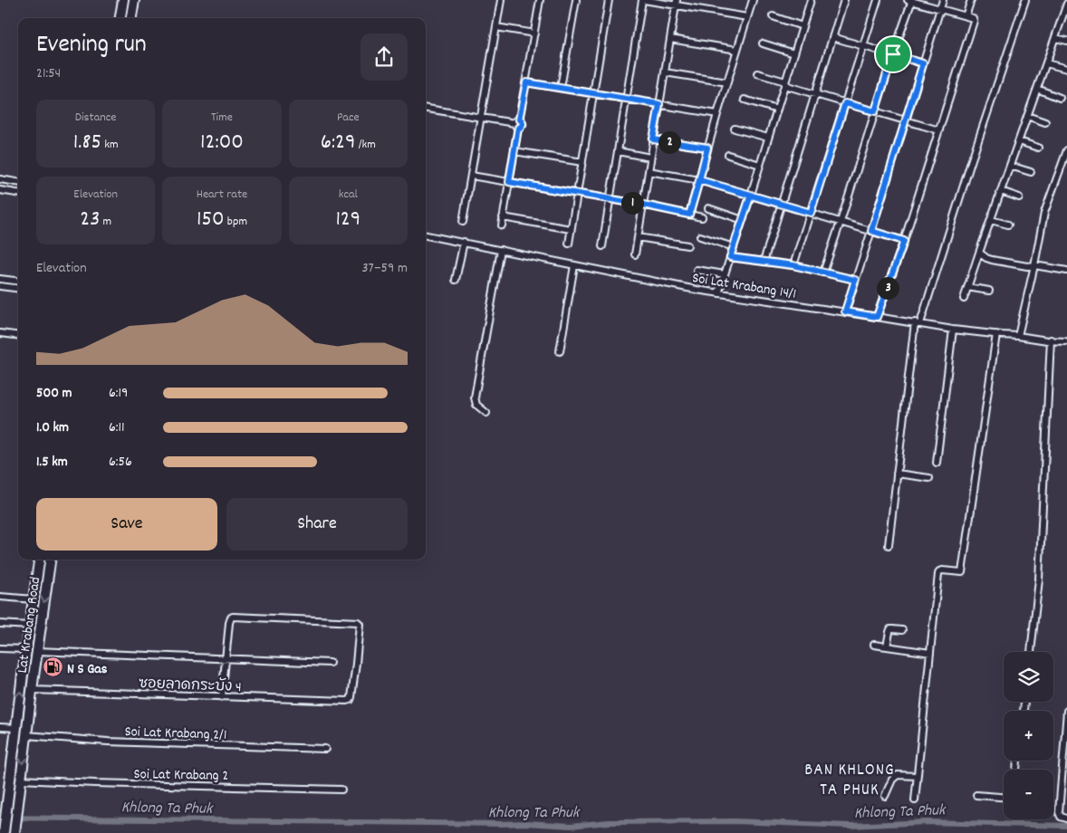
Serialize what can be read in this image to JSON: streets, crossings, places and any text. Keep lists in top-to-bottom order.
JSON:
{
  "streets": {
    "main road": ["Lat Krabang Road"],
    "street": [
      "Soi Lat Krabang 14/1",
      "ซอยลาดกระบัง 4",
      "Soi Lat Krabang 2/1",
      "Soi Lat Krabang 2"
    ]
  },
  "crossings": [
    ["Lat Krabang Road", "ซอยลาดกระบัง 4"],
    ["Lat Krabang Road", "Soi Lat Krabang 2/1"],
    ["Lat Krabang Road", "Soi Lat Krabang 2"]
  ],
  "districts": ["BAN KHLONG TA PHUK"],
  "water": ["Khlong Ta Phuk"],
  "places": {
    "fuel station": ["N S Gas"]
  },
  "page": {
    "heading": ["Evening run", "21:54"],
    "stats": [
      ["Distance", "1.85 km"],
      ["Time", "12:00"],
      ["Pace", "6:29 /km"],
      ["Elevation", "23 m"],
      ["Heart rate", "150 bpm"],
      ["kcal", "129"]
    ],
    "pins": ["2", "1", "3"],
    "chart": ["Elevation", "37–59 m"],
    "list": [
      {
        "name": "500 m",
        "note": "6:19"
      },
      {
        "name": "1.0 km",
        "note": "6:11"
      },
      {
        "name": "1.5 km",
        "note": "6:56"
      }
    ],
    "buttons": ["Save", "Share"],
    "map_buttons": ["+", "−"]
  }
}
